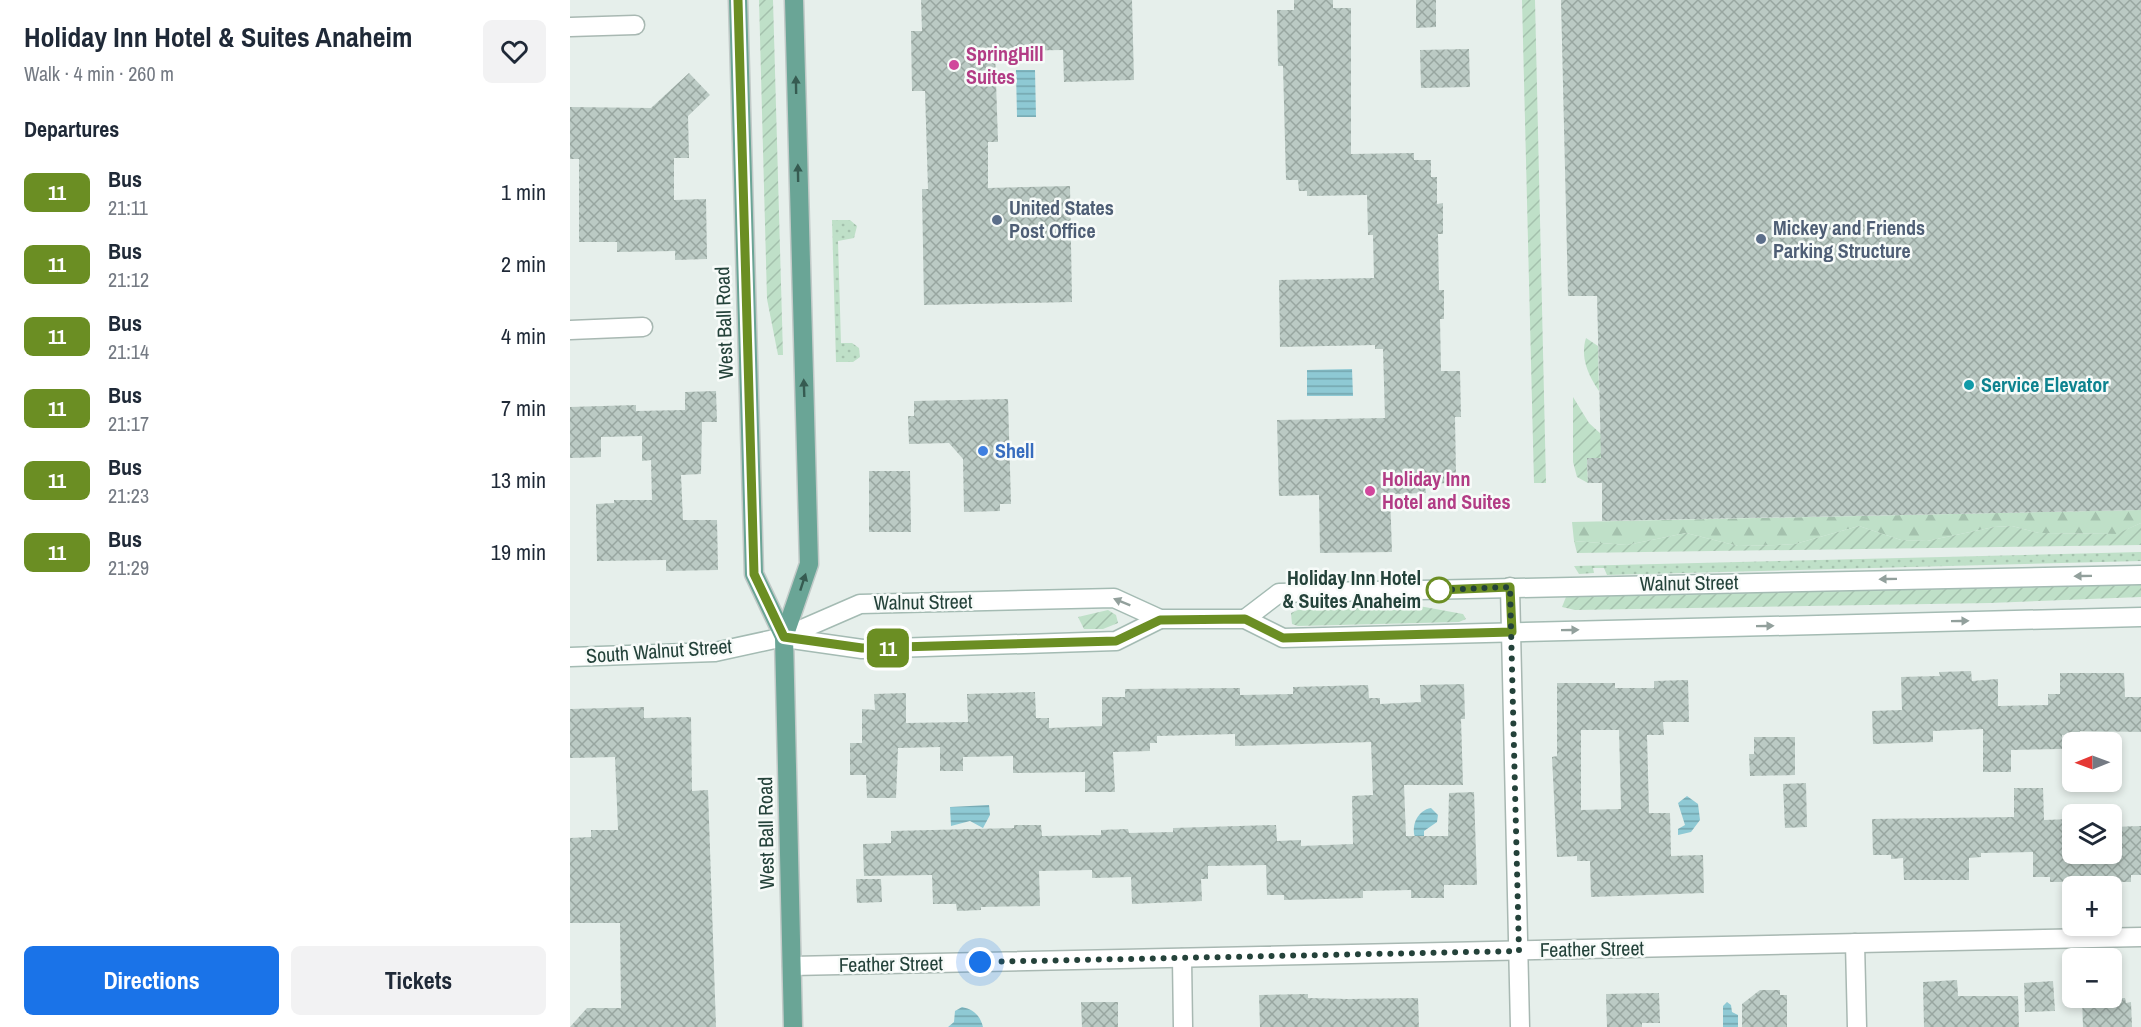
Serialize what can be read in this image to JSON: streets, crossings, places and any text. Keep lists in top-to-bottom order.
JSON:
{
  "streets": {
    "main road": ["West Ball Road"],
    "street": ["Walnut Street", "South Walnut Street", "Feather Street"]
  },
  "crossings": [
    ["West Ball Road", "Walnut Street"],
    ["West Ball Road", "South Walnut Street"],
    ["West Ball Road", "Feather Street"],
    ["Walnut Street", "South Walnut Street"]
  ],
  "places": [
    "SpringHill Suites",
    "United States Post Office",
    "Mickey and Friends Parking Structure",
    "Service Elevator",
    "Shell",
    "Holiday Inn Hotel and Suites",
    "Holiday Inn Hotel & Suites Anaheim"
  ],
  "lines": ["bus line 11"],
  "north": "left",
  "page": {
    "heading": [
      ["Holiday Inn Hotel & Suites Anaheim", "Walk · 4 min · 260 m"],
      "Departures"
    ],
    "on_map": "11",
    "list": [
      {
        "mark": "11",
        "name": "Bus",
        "note": "21:11",
        "value": "1 min"
      },
      {
        "mark": "11",
        "name": "Bus",
        "note": "21:12",
        "value": "2 min"
      },
      {
        "mark": "11",
        "name": "Bus",
        "note": "21:14",
        "value": "4 min"
      },
      {
        "mark": "11",
        "name": "Bus",
        "note": "21:17",
        "value": "7 min"
      },
      {
        "mark": "11",
        "name": "Bus",
        "note": "21:23",
        "value": "13 min"
      },
      {
        "mark": "11",
        "name": "Bus",
        "note": "21:29",
        "value": "19 min"
      }
    ],
    "map_buttons": ["+", "−"],
    "buttons": ["Directions", "Tickets"]
  }
}
